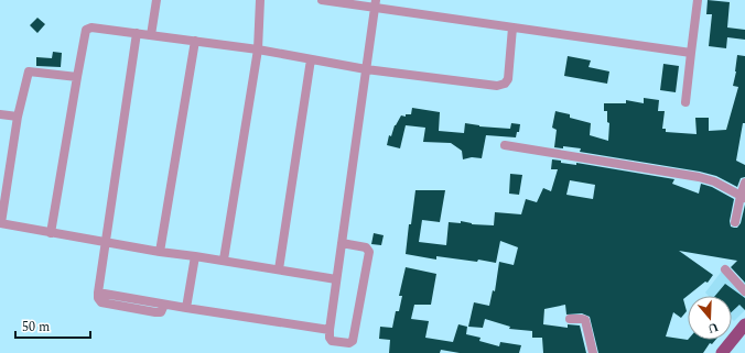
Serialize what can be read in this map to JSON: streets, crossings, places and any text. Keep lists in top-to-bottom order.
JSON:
{
  "scale_bar": "50 m",
  "north": "bottom"
}
